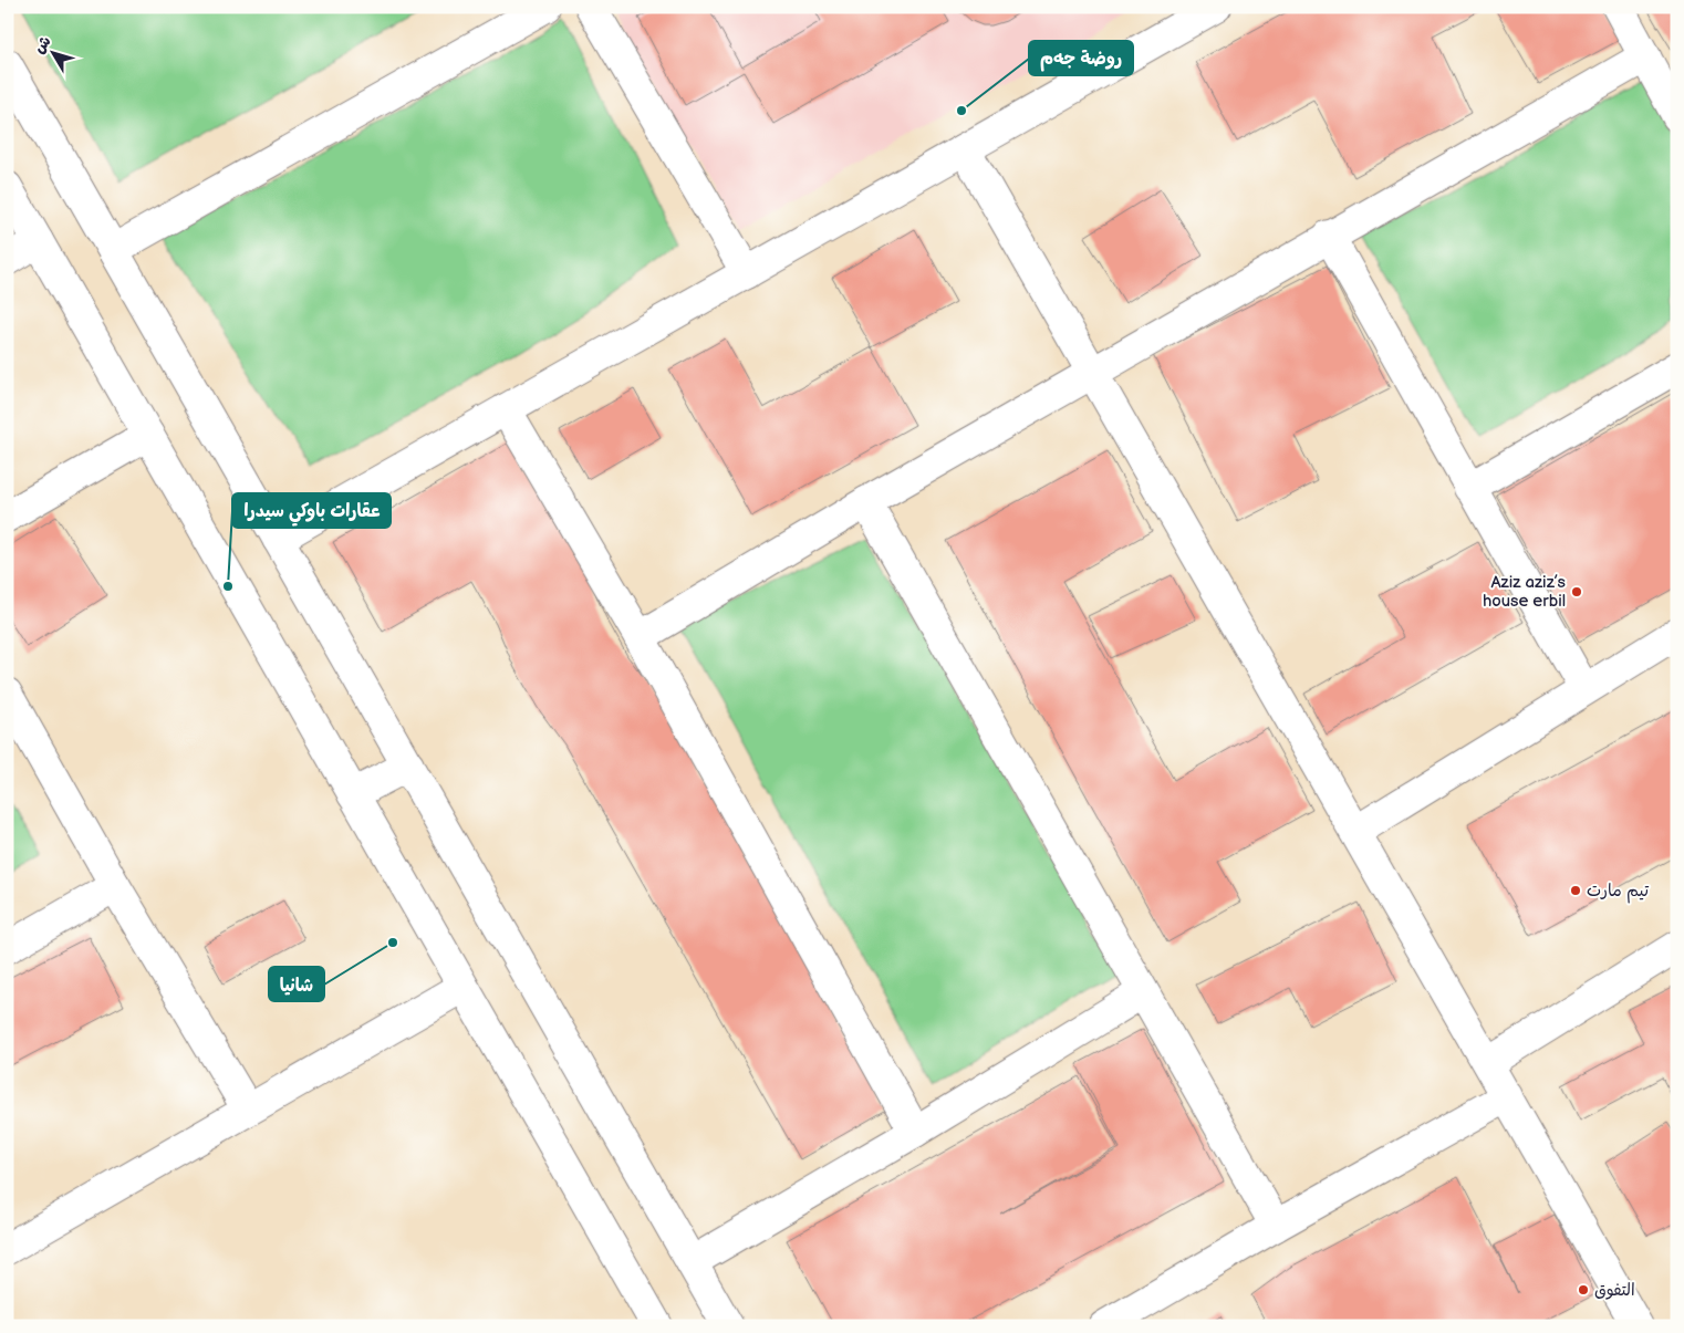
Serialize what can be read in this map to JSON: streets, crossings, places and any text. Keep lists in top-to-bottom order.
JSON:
{
  "places": [
    "روضة جەم",
    "عقارات باوكي سيدرا",
    "Aziz aziz’s house erbil",
    "تيم مارت",
    "شانيا",
    "التفوق"
  ],
  "north": "top left"
}
